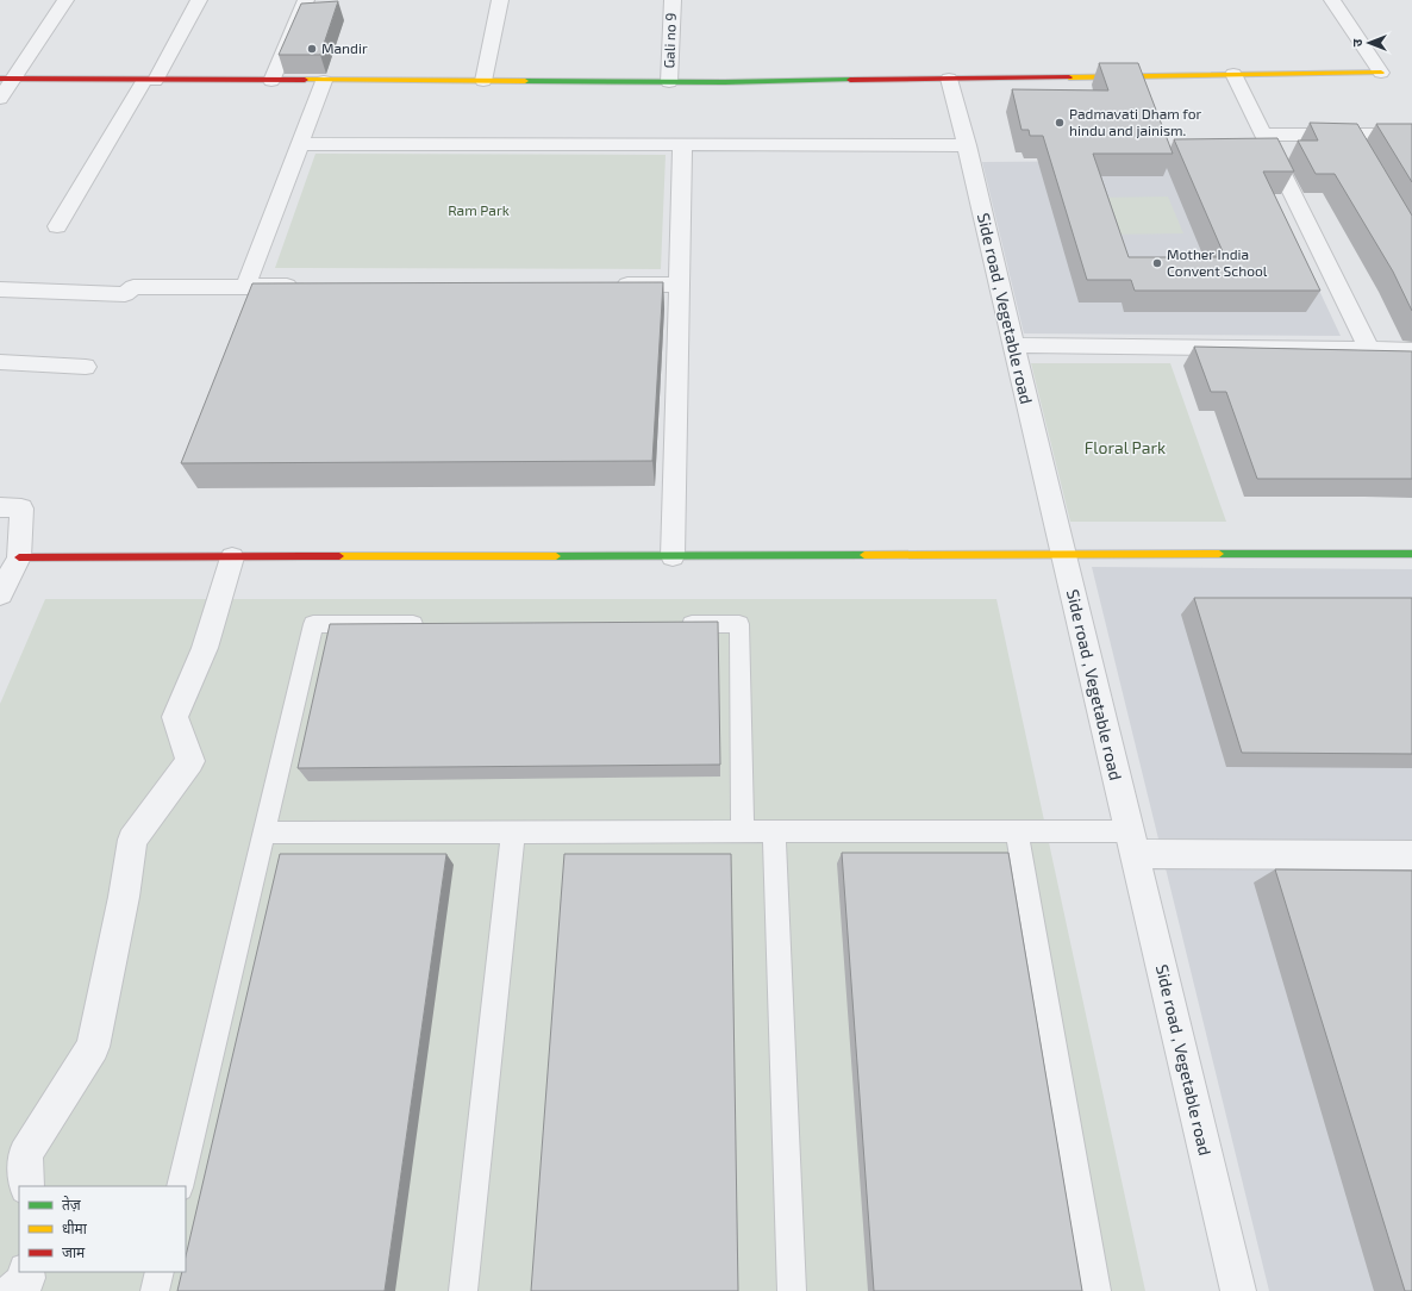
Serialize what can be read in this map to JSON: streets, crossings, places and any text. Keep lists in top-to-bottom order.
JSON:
{
  "streets": {
    "street": ["Gali no 9", "Side road , Vegetable road"]
  },
  "parks": ["Ram Park", "Floral Park"],
  "places": ["Mandir", "Padmavati Dham for hindu and jainism.", "Mother India Convent School"],
  "legend": ["तेज़", "धीमा", "जाम"],
  "north": "left"
}
